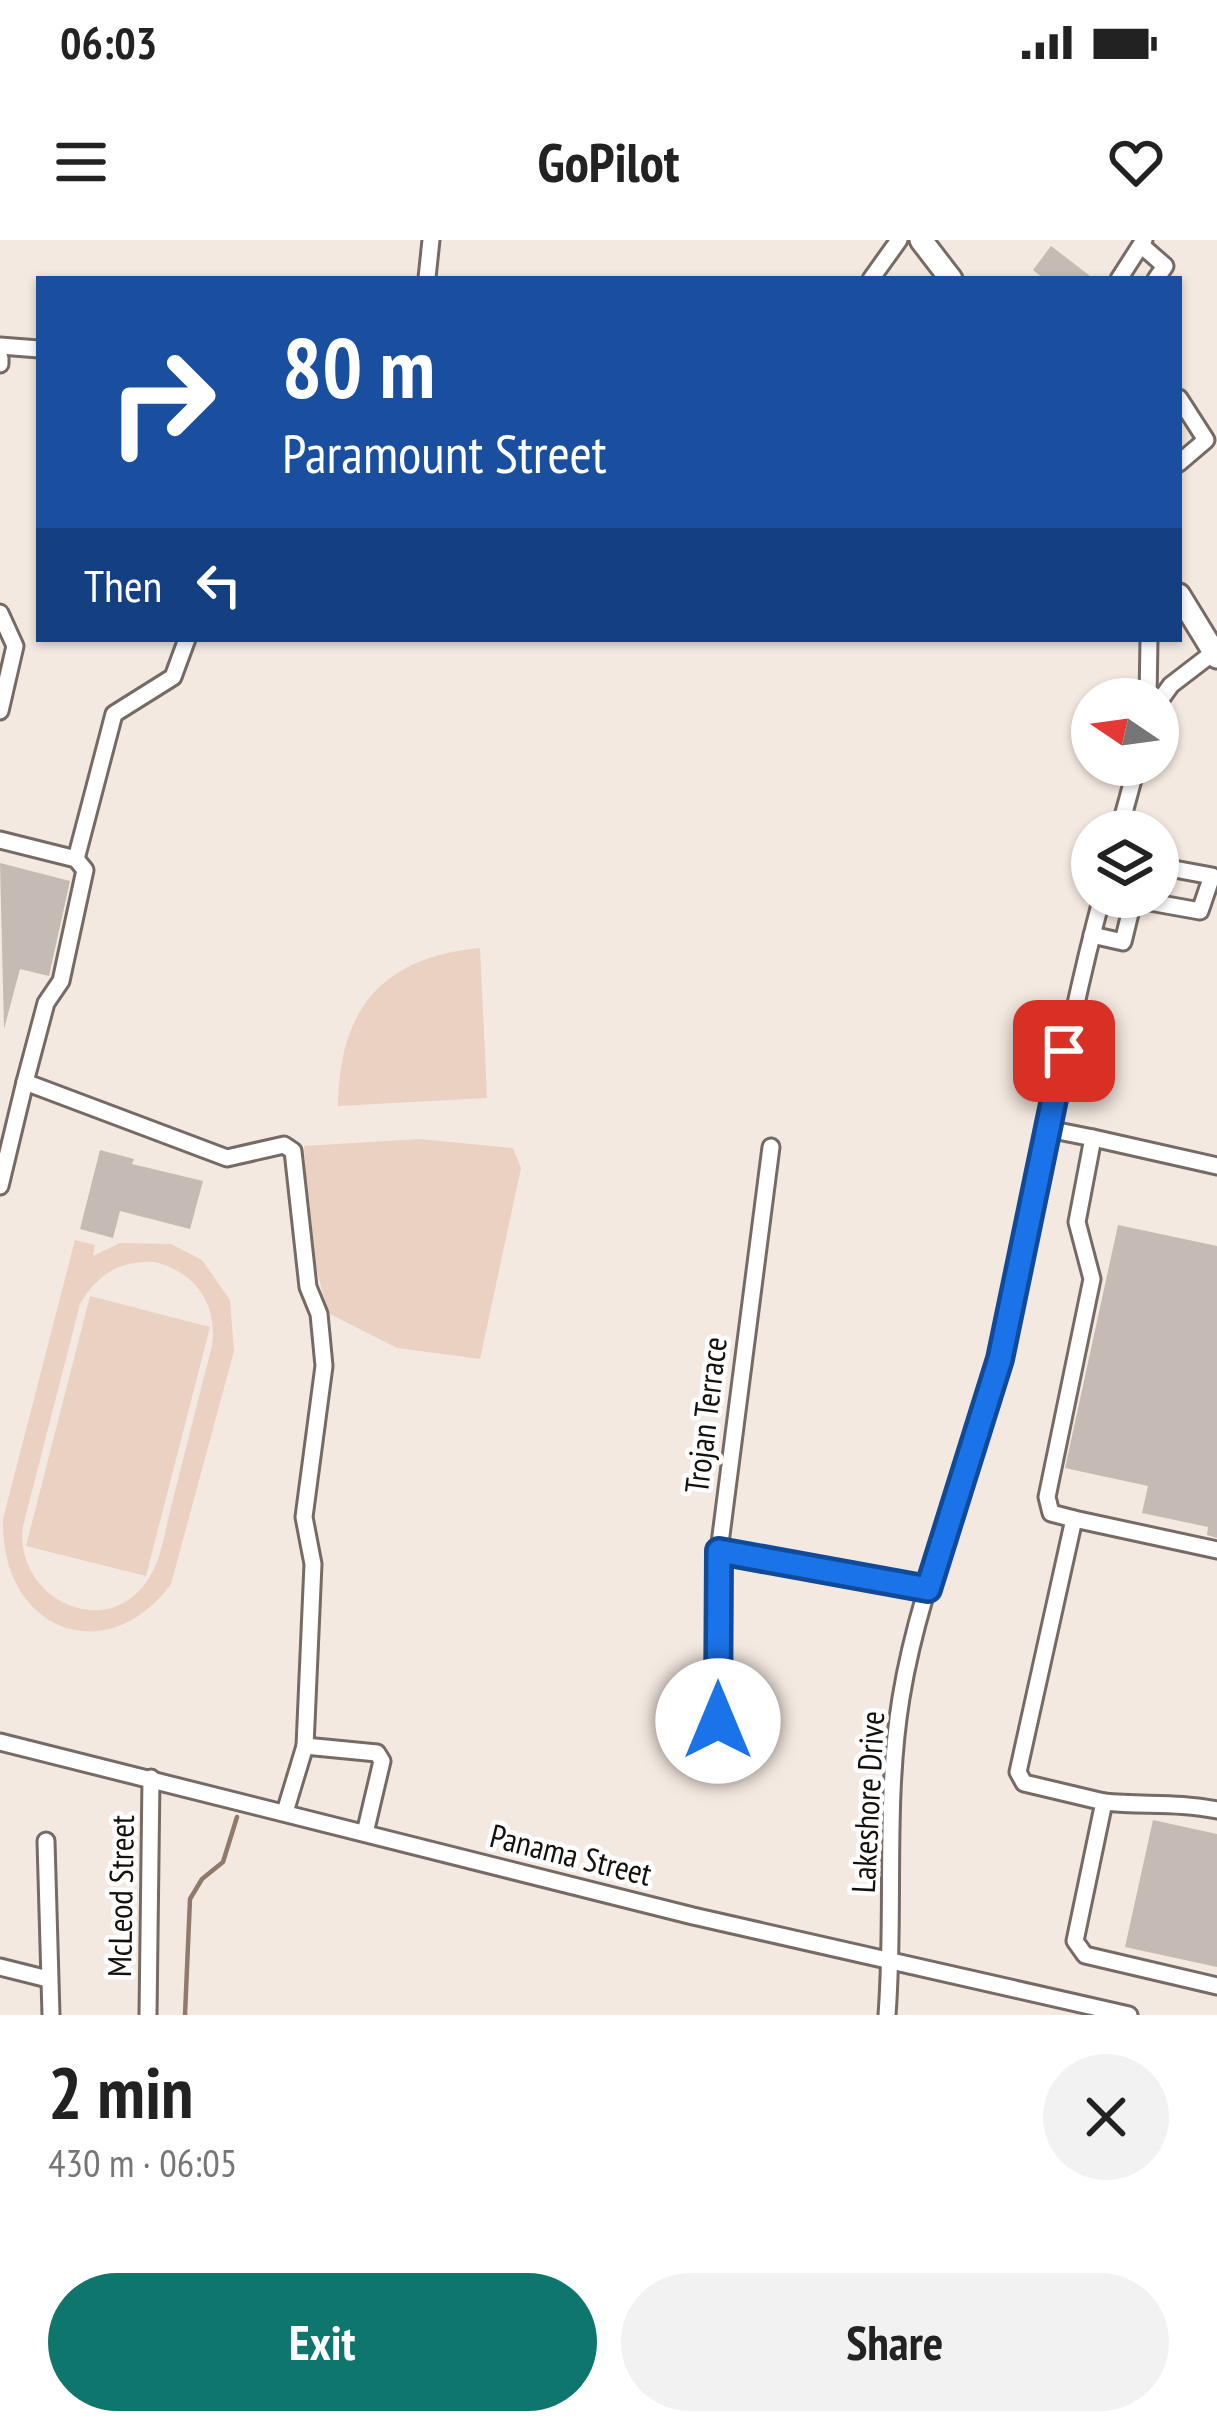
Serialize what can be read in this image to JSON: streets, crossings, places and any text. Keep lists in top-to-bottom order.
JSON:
{
  "streets": {
    "street": [
      "Trojan Terrace",
      "Lakeshore Drive",
      "Panama Street",
      "McLeod Street"
    ]
  },
  "crossings": [
    ["Lakeshore Drive", "Panama Street"],
    ["Panama Street", "McLeod Street"]
  ],
  "north": "left",
  "page": {
    "status": "06:03",
    "header": "GoPilot",
    "turn": ["80 m", "Paramount Street"],
    "then": "Then",
    "heading": ["2 min", "430 m · 06:05"],
    "buttons": ["Exit", "Share"]
  }
}
